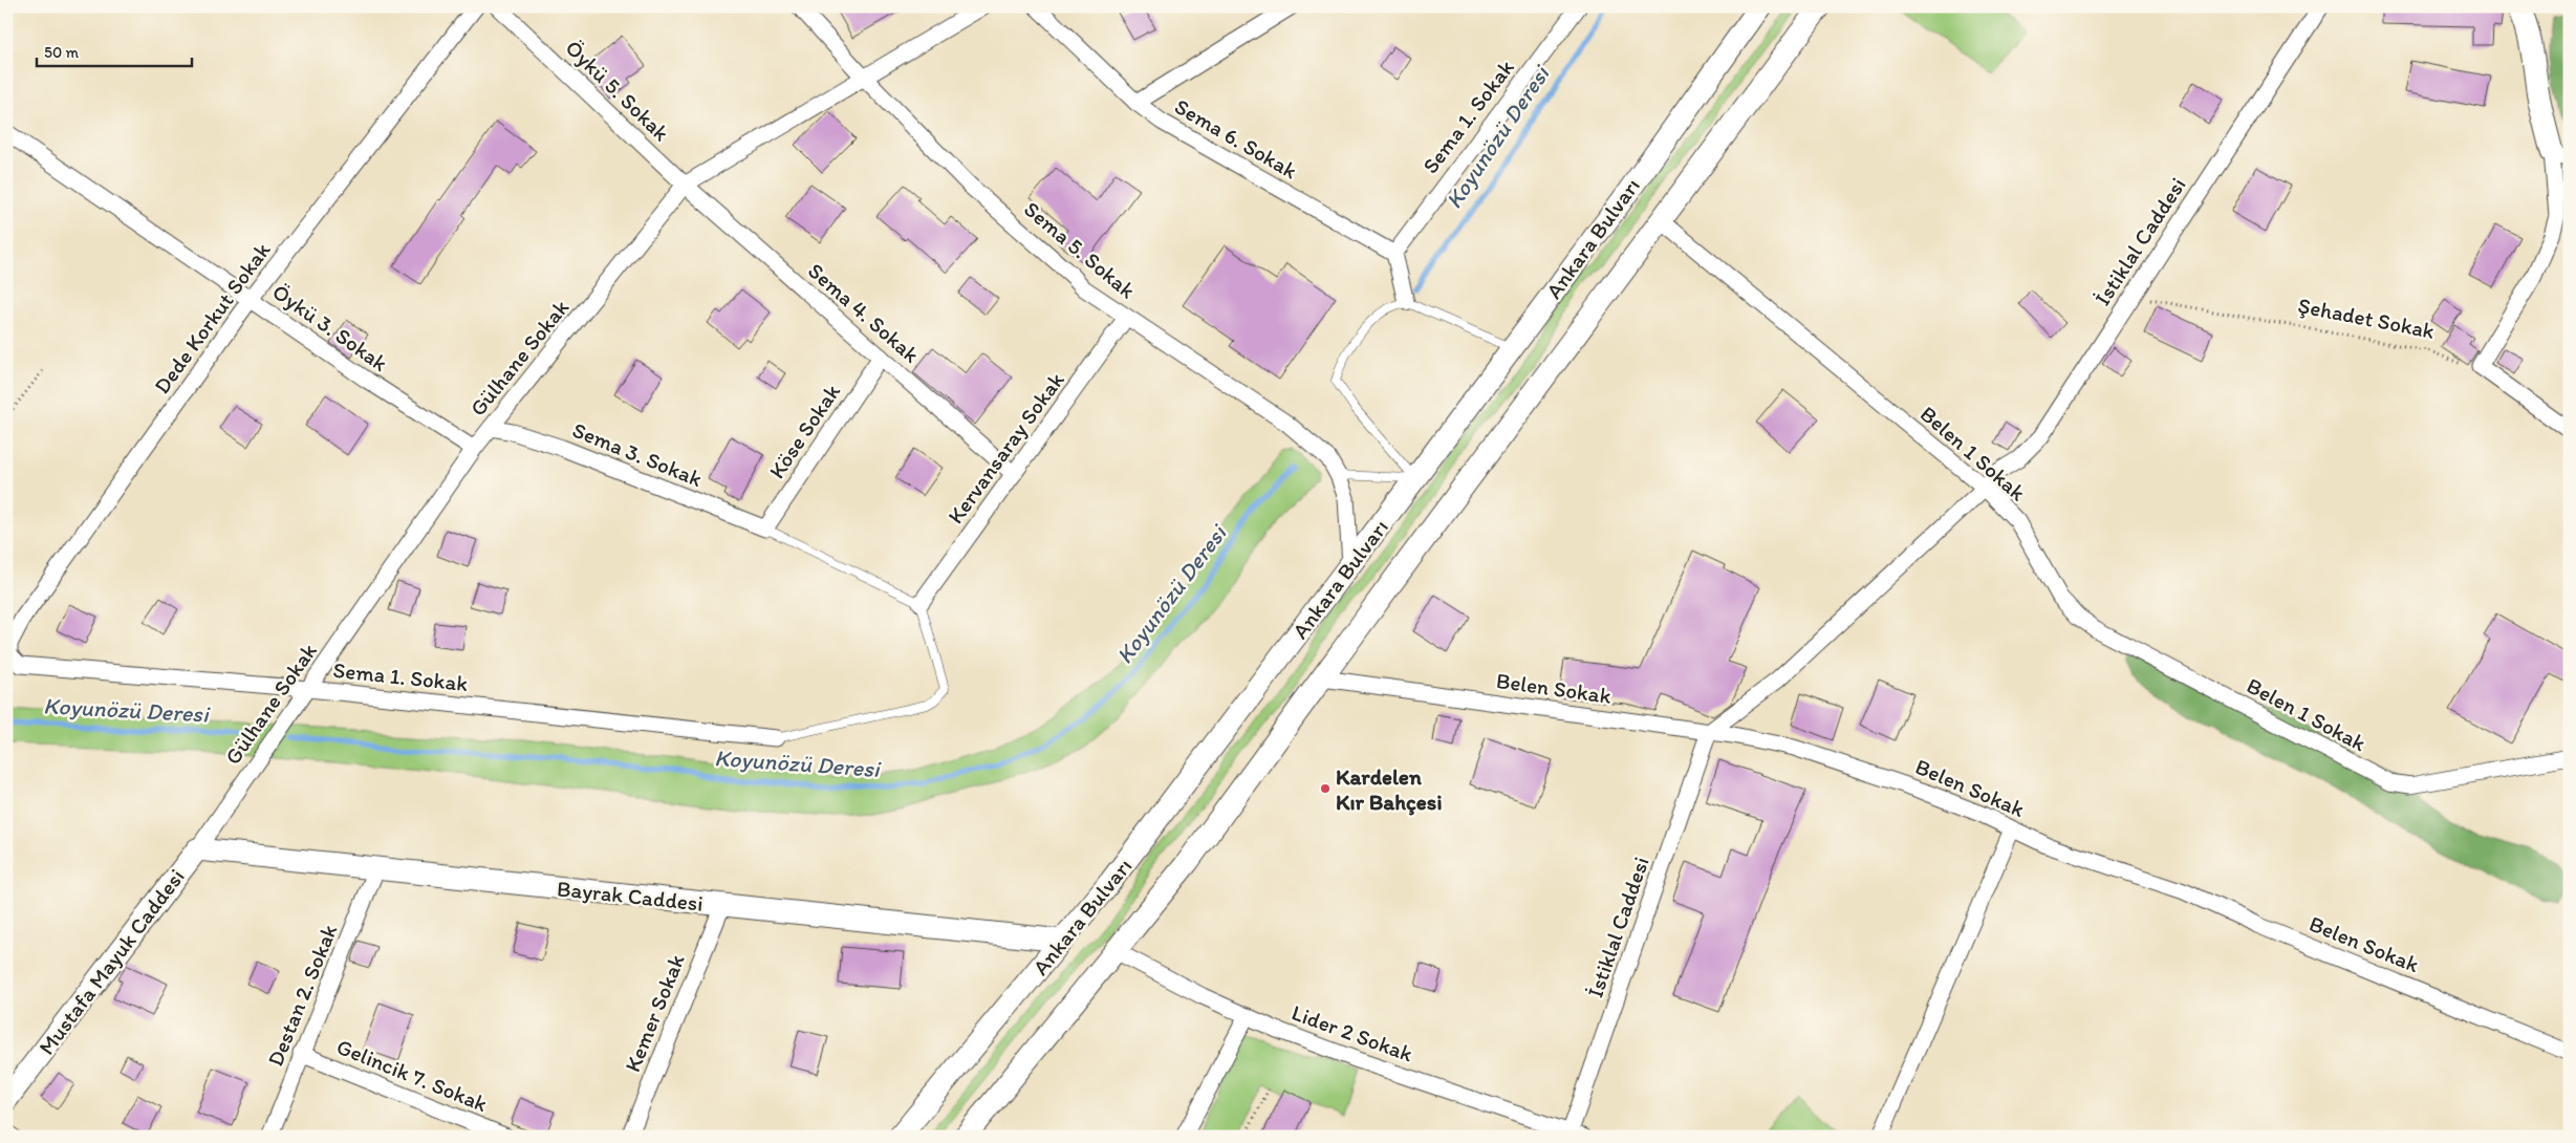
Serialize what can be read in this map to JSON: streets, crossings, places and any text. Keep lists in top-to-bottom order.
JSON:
{
  "streets": {
    "main road": ["Ankara Bulvarı", "Bayrak Caddesi", "Mustafa Mayuk Caddesi"],
    "street": [
      "Öykü 5. Sokak",
      "Sema 1. Sokak",
      "Sema 6. Sokak",
      "İstiklal Caddesi",
      "Sema 5. Sokak",
      "Sema 4. Sokak",
      "Dede Korkut Sokak",
      "Öykü 3. Sokak",
      "Gülhane Sokak",
      "Köse Sokak",
      "Kervansaray Sokak",
      "Belen 1 Sokak",
      "Sema 3. Sokak",
      "Belen Sokak",
      "Destan 2. Sokak",
      "Kemer Sokak",
      "Lider 2 Sokak",
      "Gelincik 7. Sokak"
    ],
    "path": ["Şehadet Sokak"]
  },
  "crossings": [
    ["Öykü 5. Sokak", "Sema 4. Sokak"],
    ["Öykü 5. Sokak", "Gülhane Sokak"],
    ["Sema 1. Sokak", "Sema 6. Sokak"],
    ["Sema 1. Sokak", "Dede Korkut Sokak"],
    ["Sema 1. Sokak", "Gülhane Sokak"],
    ["Ankara Bulvarı", "Sema 5. Sokak"],
    ["Ankara Bulvarı", "Belen 1 Sokak"],
    ["Ankara Bulvarı", "Belen Sokak"],
    ["Ankara Bulvarı", "Bayrak Caddesi"],
    ["Ankara Bulvarı", "Lider 2 Sokak"],
    ["İstiklal Caddesi", "Şehadet Sokak"],
    ["İstiklal Caddesi", "Belen 1 Sokak"],
    ["İstiklal Caddesi", "Belen Sokak"],
    ["İstiklal Caddesi", "Lider 2 Sokak"],
    ["Sema 5. Sokak", "Gülhane Sokak"],
    ["Sema 5. Sokak", "Kervansaray Sokak"],
    ["Sema 4. Sokak", "Gülhane Sokak"],
    ["Sema 4. Sokak", "Köse Sokak"],
    ["Sema 4. Sokak", "Kervansaray Sokak"],
    ["Dede Korkut Sokak", "Öykü 3. Sokak"],
    ["Öykü 3. Sokak", "Gülhane Sokak"],
    ["Gülhane Sokak", "Sema 3. Sokak"],
    ["Gülhane Sokak", "Bayrak Caddesi"],
    ["Gülhane Sokak", "Mustafa Mayuk Caddesi"],
    ["Köse Sokak", "Sema 3. Sokak"],
    ["Bayrak Caddesi", "Mustafa Mayuk Caddesi"],
    ["Bayrak Caddesi", "Destan 2. Sokak"],
    ["Bayrak Caddesi", "Kemer Sokak"],
    ["Destan 2. Sokak", "Gelincik 7. Sokak"]
  ],
  "water": ["Koyunözü Deresi"],
  "places": ["Kardelen Kır Bahçesi"],
  "scale_bar": "50 m"
}
